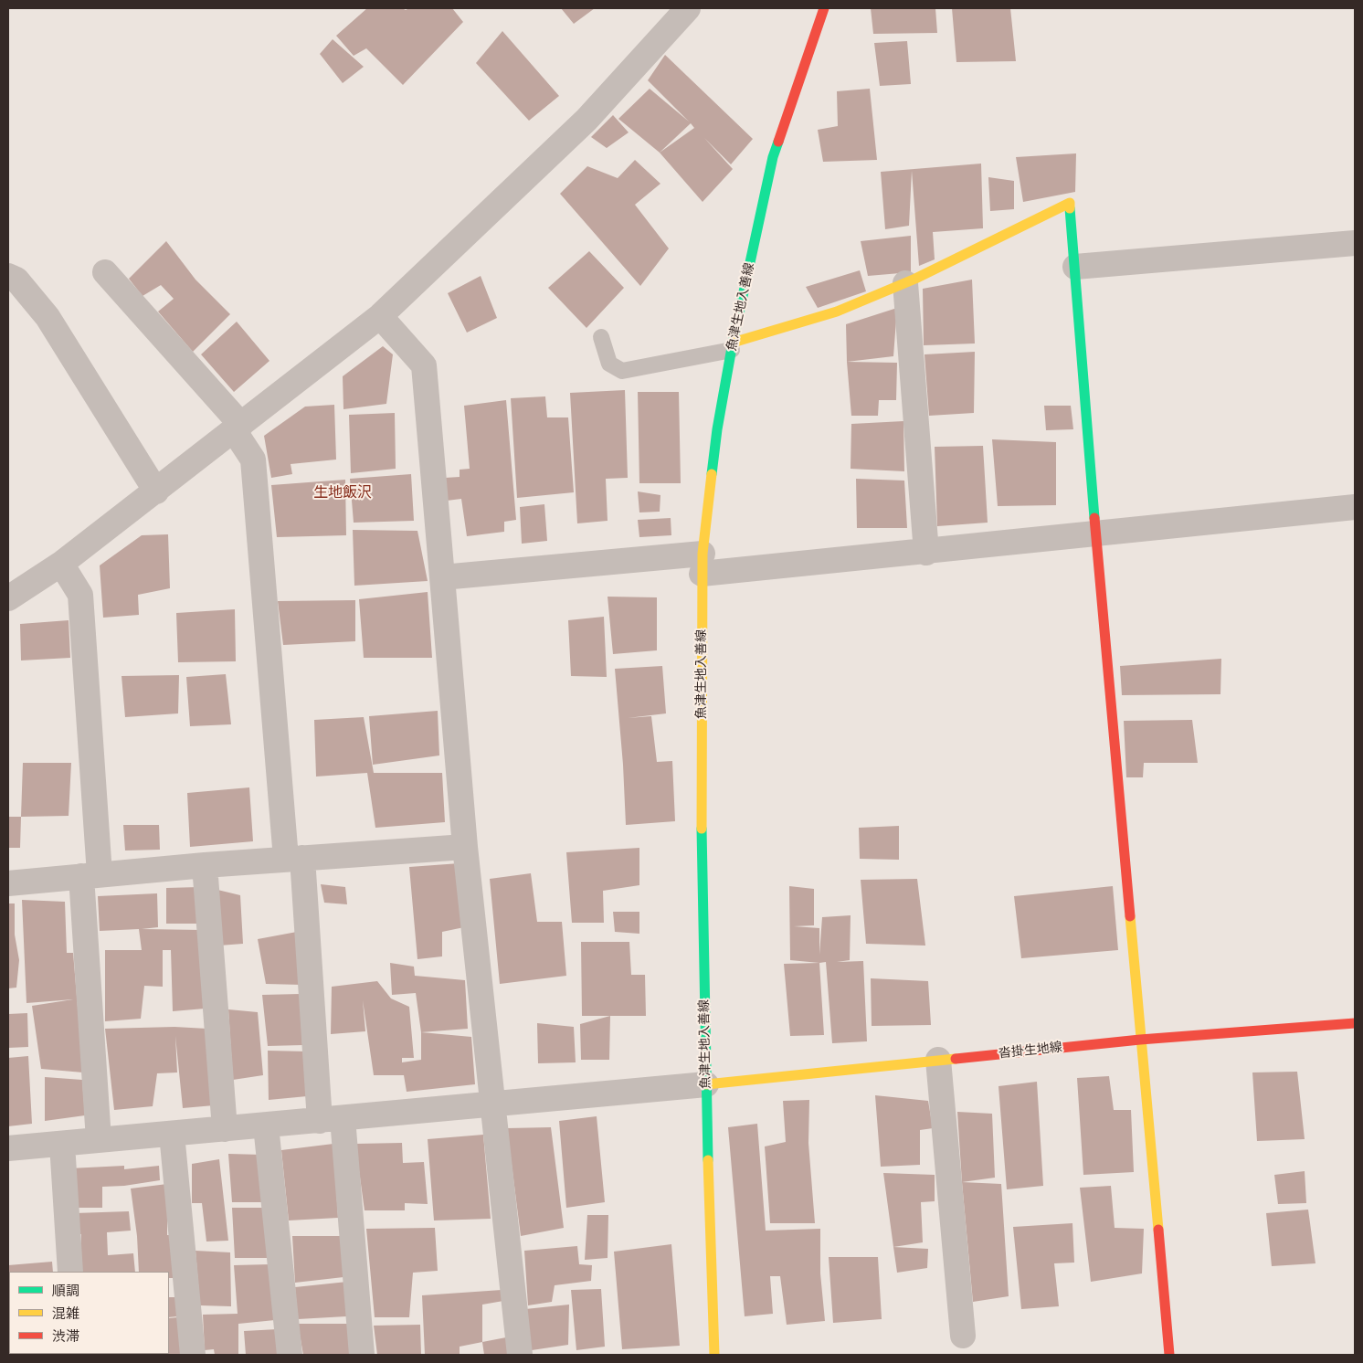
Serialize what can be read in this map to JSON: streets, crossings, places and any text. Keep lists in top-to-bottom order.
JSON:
{
  "streets": {
    "main road": ["魚津生地入善線", "沓掛生地線"]
  },
  "crossings": [
    ["魚津生地入善線", "沓掛生地線"]
  ],
  "districts": ["生地飯沢"],
  "legend": ["順調", "混雑", "渋滞"]
}
